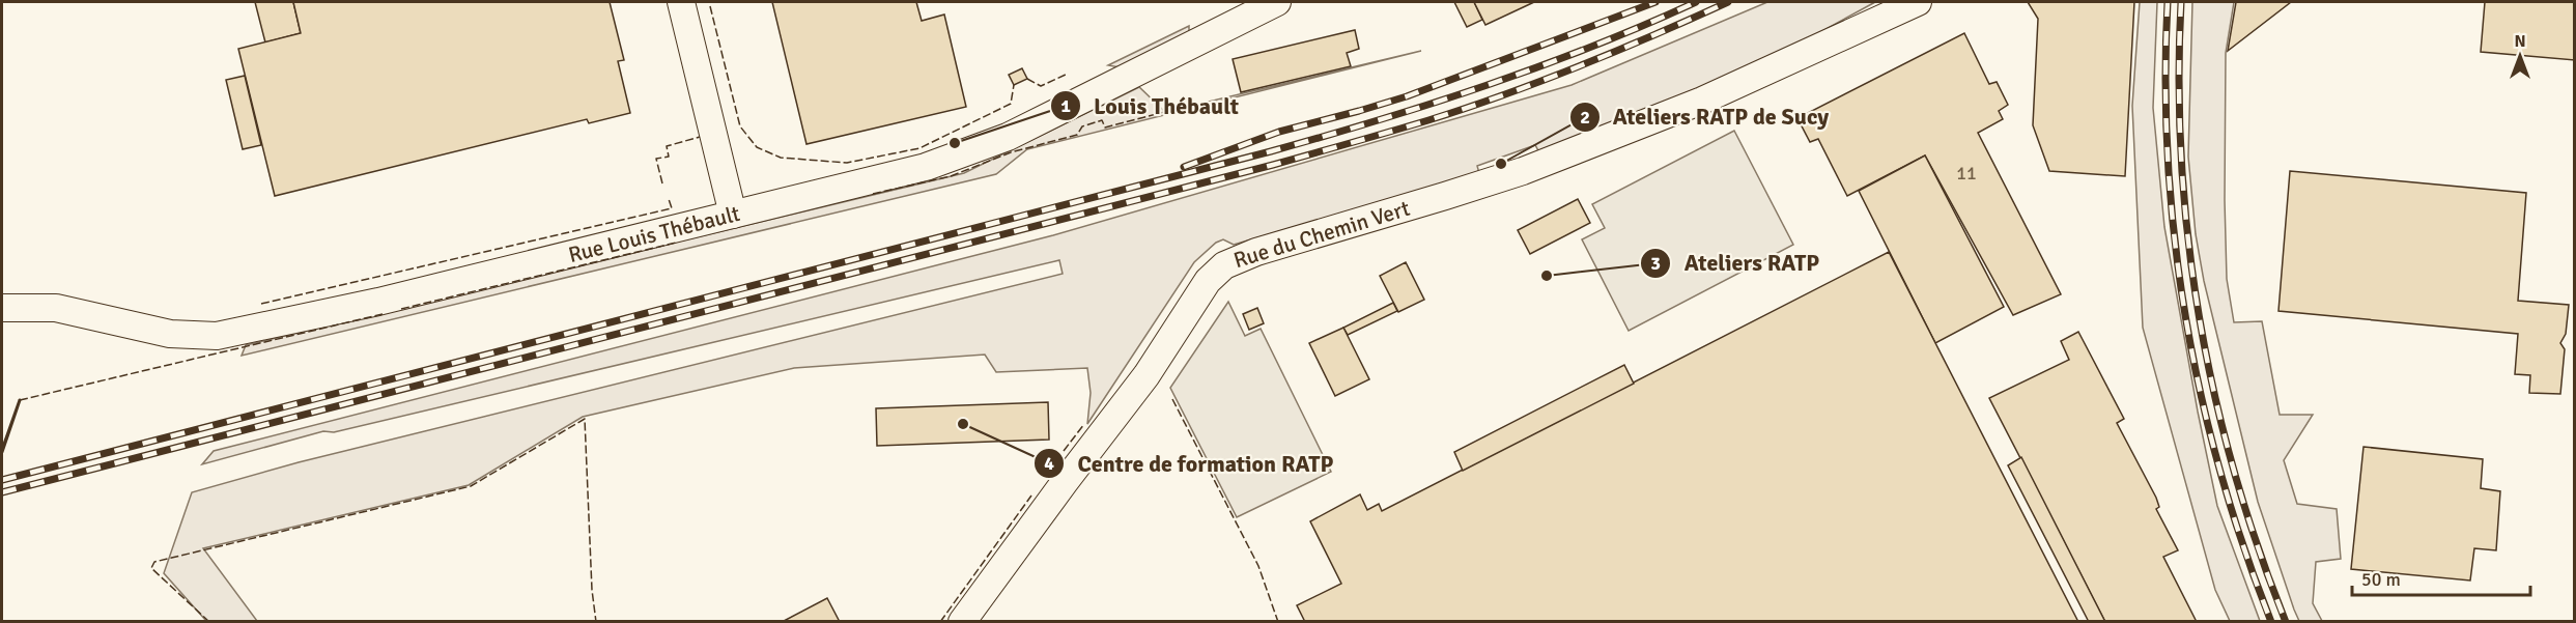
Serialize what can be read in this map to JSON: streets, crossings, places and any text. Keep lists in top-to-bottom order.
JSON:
{
  "streets": {
    "street": ["Rue Louis Thébault", "Rue du Chemin Vert"]
  },
  "places": [
    "Louis Thébault",
    "Ateliers RATP de Sucy",
    "Ateliers RATP",
    "Centre de formation RATP"
  ],
  "house_numbers": ["11"],
  "scale_bar": "50 m",
  "north": "top"
}
